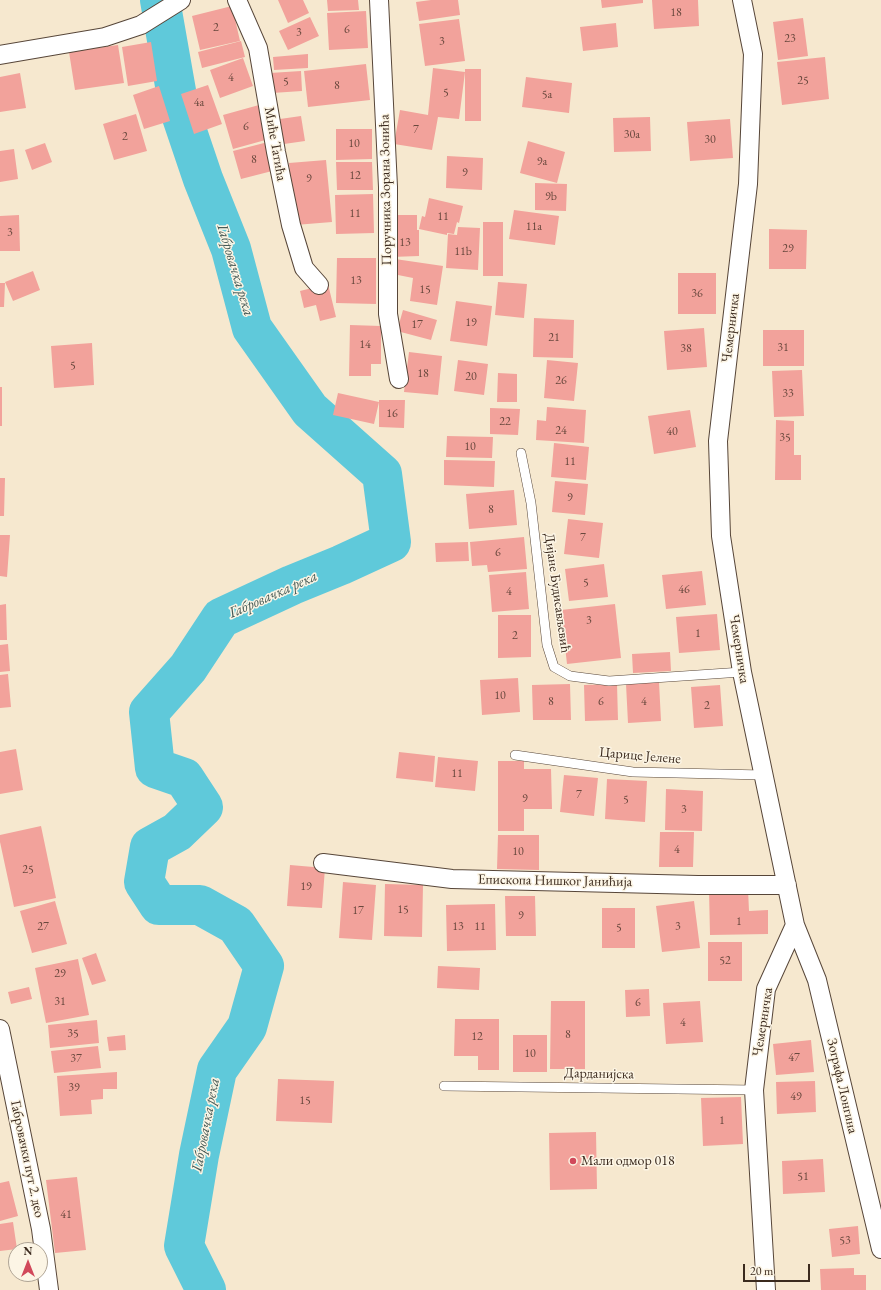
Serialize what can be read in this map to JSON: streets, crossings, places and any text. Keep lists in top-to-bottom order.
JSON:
{
  "streets": {
    "street": [
      "Миће Татића",
      "Поручника Зорана Зонића",
      "Чемерничка",
      "Епископа Нишког Јанићија",
      "Зографа Лонгина",
      "Габровачки пут 2. део"
    ],
    "lane": ["Дијане Будисављевић", "Царице Јелене", "Дарданијска"]
  },
  "crossings": [
    ["Чемерничка", "Дијане Будисављевић"],
    ["Чемерничка", "Царице Јелене"],
    ["Чемерничка", "Епископа Нишког Јанићија"],
    ["Чемерничка", "Дарданијска"],
    ["Чемерничка", "Зографа Лонгина"]
  ],
  "water": ["Габровачка река"],
  "places": ["Мали одмор 018"],
  "house_numbers": [
    "18",
    "2",
    "6",
    "3",
    "23",
    "3",
    "4",
    "25",
    "5",
    "8",
    "5",
    "5a",
    "4a",
    "6",
    "7",
    "30a",
    "2",
    "30",
    "10",
    "8",
    "9a",
    "9",
    "12",
    "9",
    "9b",
    "11",
    "11",
    "11a",
    "3",
    "13",
    "29",
    "11b",
    "13",
    "15",
    "36",
    "19",
    "17",
    "21",
    "14",
    "31",
    "38",
    "5",
    "18",
    "20",
    "26",
    "33",
    "16",
    "22",
    "24",
    "40",
    "35",
    "10",
    "11",
    "9",
    "8",
    "7",
    "6",
    "5",
    "46",
    "4",
    "3",
    "1",
    "2",
    "10",
    "8",
    "6",
    "4",
    "2",
    "11",
    "7",
    "9",
    "5",
    "3",
    "4",
    "10",
    "25",
    "19",
    "15",
    "17",
    "9",
    "1",
    "27",
    "13",
    "11",
    "3",
    "5",
    "52",
    "29",
    "31",
    "6",
    "4",
    "35",
    "8",
    "12",
    "10",
    "47",
    "37",
    "39",
    "49",
    "15",
    "1",
    "51",
    "41",
    "53"
  ],
  "scale_bar": "20 m",
  "north": "top"
}
